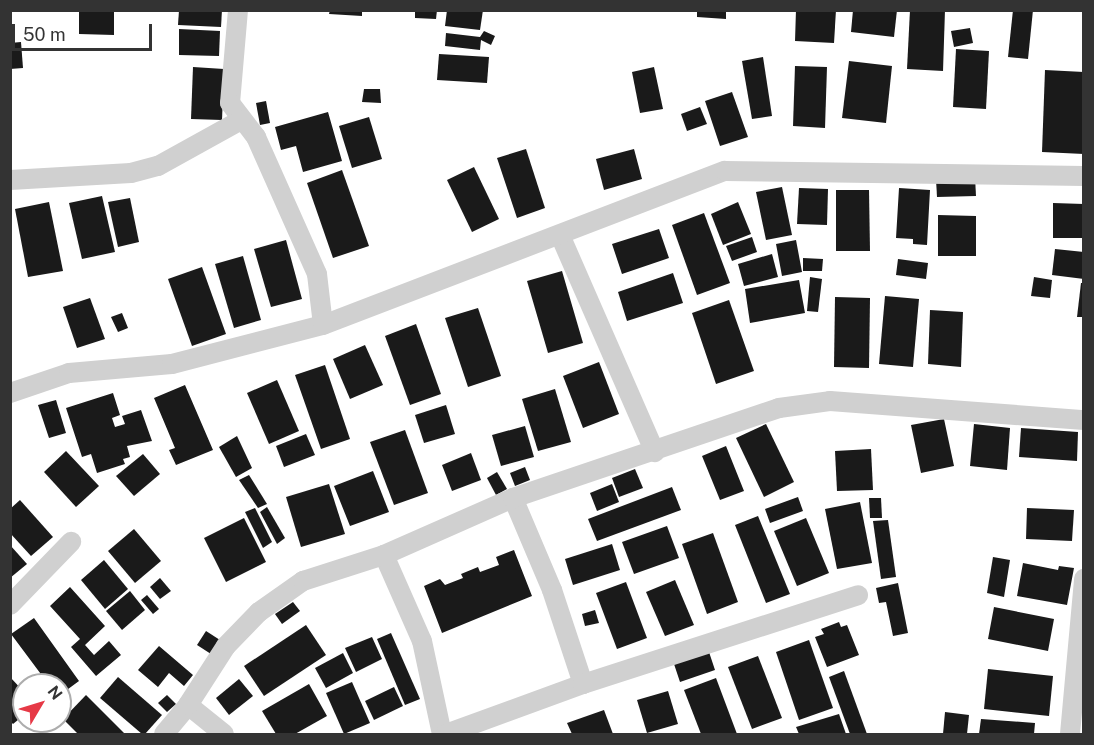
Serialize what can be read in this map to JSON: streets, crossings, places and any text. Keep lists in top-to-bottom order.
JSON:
{
  "scale_bar": "50 m",
  "north": "top right"
}
